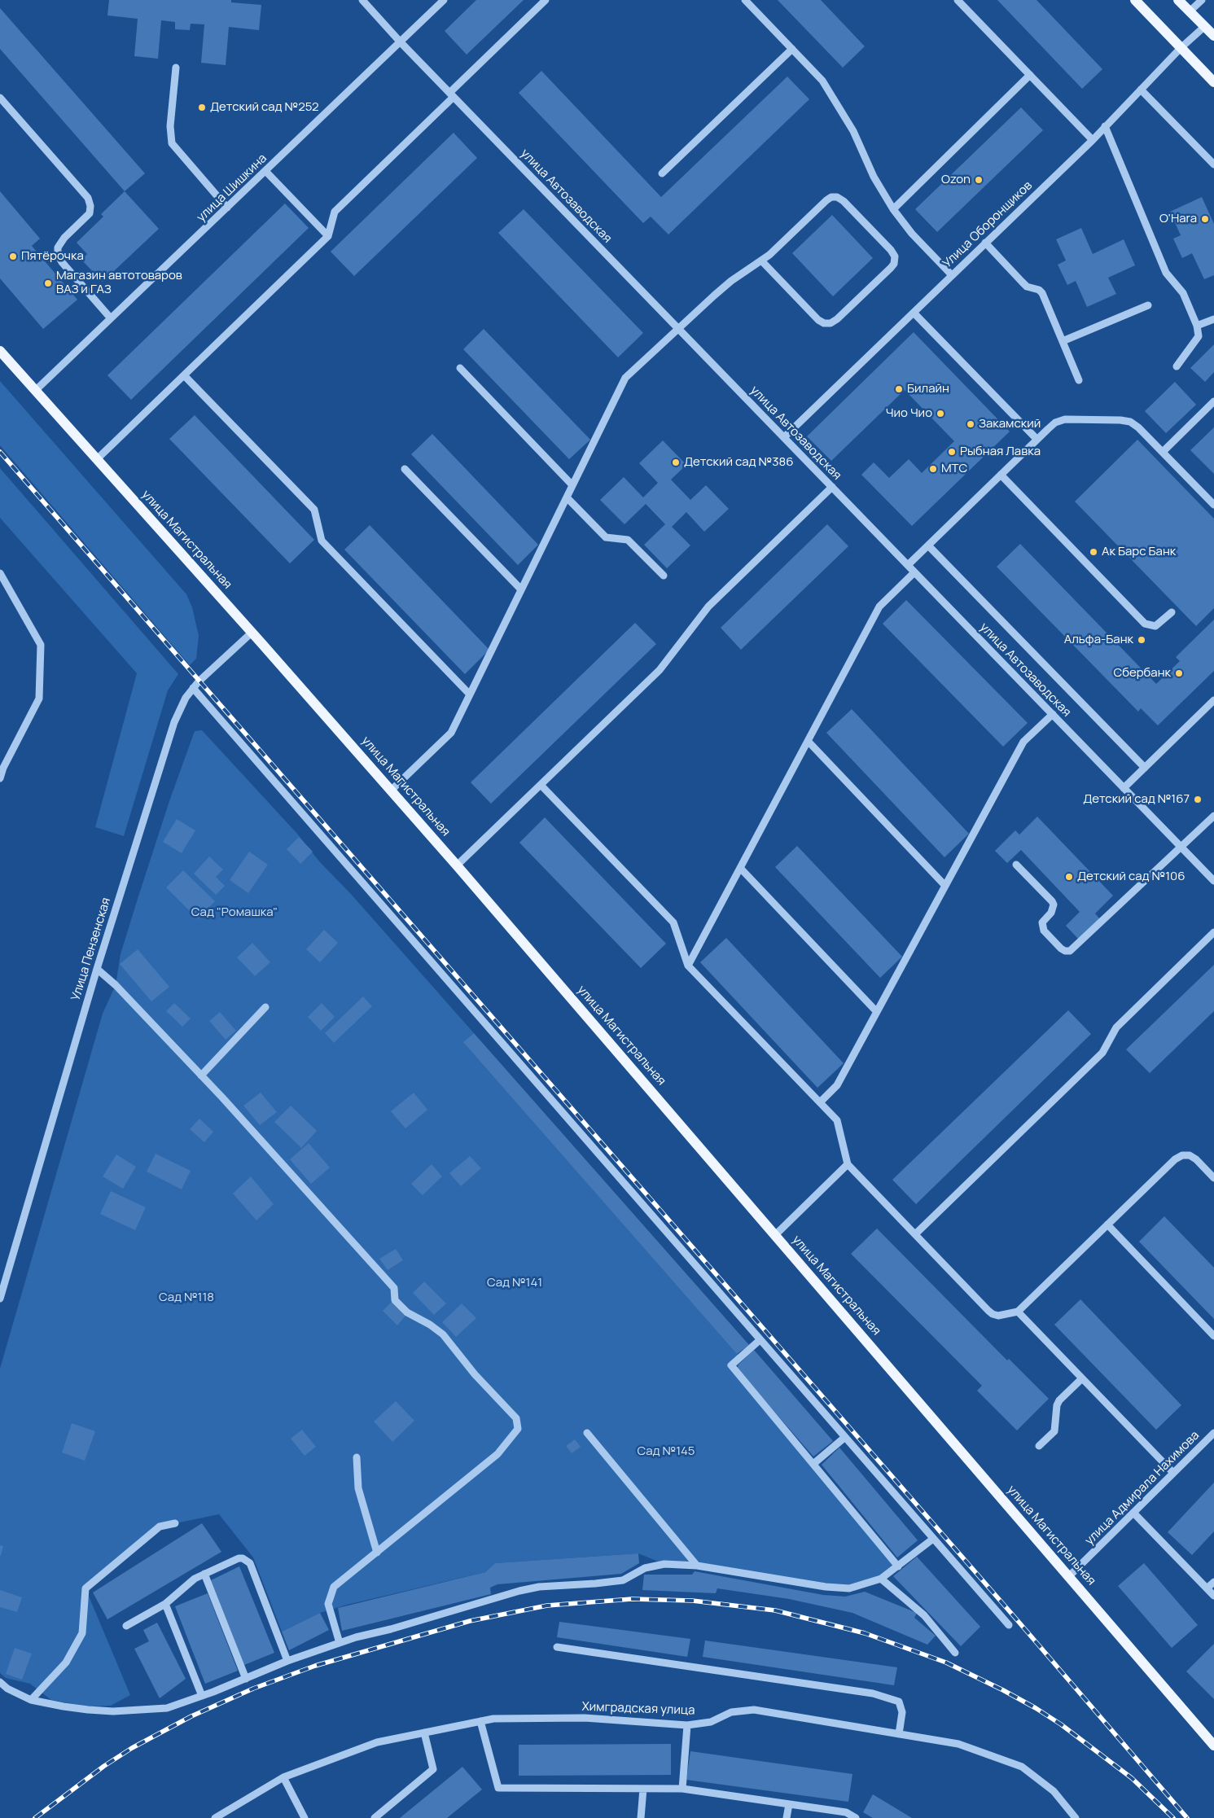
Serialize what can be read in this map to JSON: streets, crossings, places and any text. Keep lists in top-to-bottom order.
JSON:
{
  "streets": {
    "main road": ["улица Магистральная"],
    "street": [
      "улица Шишкина",
      "улица Автозаводская",
      "Улица Оборонщиков",
      "Улица Пензенская",
      "улица Адмирала Нахимова",
      "Химградская улица"
    ]
  },
  "crossings": [
    ["улица Шишкина", "улица Автозаводская"],
    ["улица Шишкина", "улица Магистральная"],
    ["улица Автозаводская", "Улица Оборонщиков"],
    ["улица Магистральная", "Улица Пензенская"],
    ["улица Магистральная", "улица Адмирала Нахимова"]
  ],
  "parks": [
    "Сад \"Ромашка\"",
    "Сад №141",
    "Сад №118",
    "Сад №145"
  ],
  "places": [
    "Детский сад №252",
    "Ozon",
    "O'Hara",
    "Пятёрочка",
    "Магазин автотоваров ВАЗ и ГАЗ",
    "Билайн",
    "Чио Чио",
    "Закамский",
    "Рыбная Лавка",
    "Детский сад №386",
    "МТС",
    "Ак Барс Банк",
    "Альфа-Банк",
    "Сбербанк",
    "Детский сад №167",
    "Детский сад №106"
  ]
}
